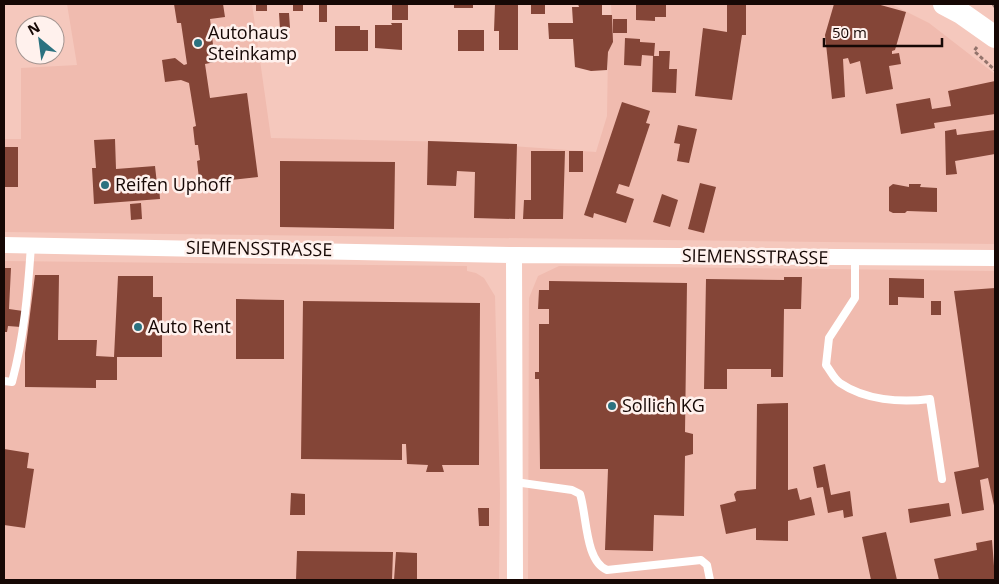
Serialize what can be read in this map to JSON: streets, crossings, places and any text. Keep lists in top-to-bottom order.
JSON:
{
  "streets": {
    "street": ["SIEMENSSTRASSE"]
  },
  "places": [
    "Autohaus Steinkamp",
    "Reifen Uphoff",
    "Auto Rent",
    "Sollich KG"
  ],
  "scale_bar": "50 m",
  "north": "top left"
}
